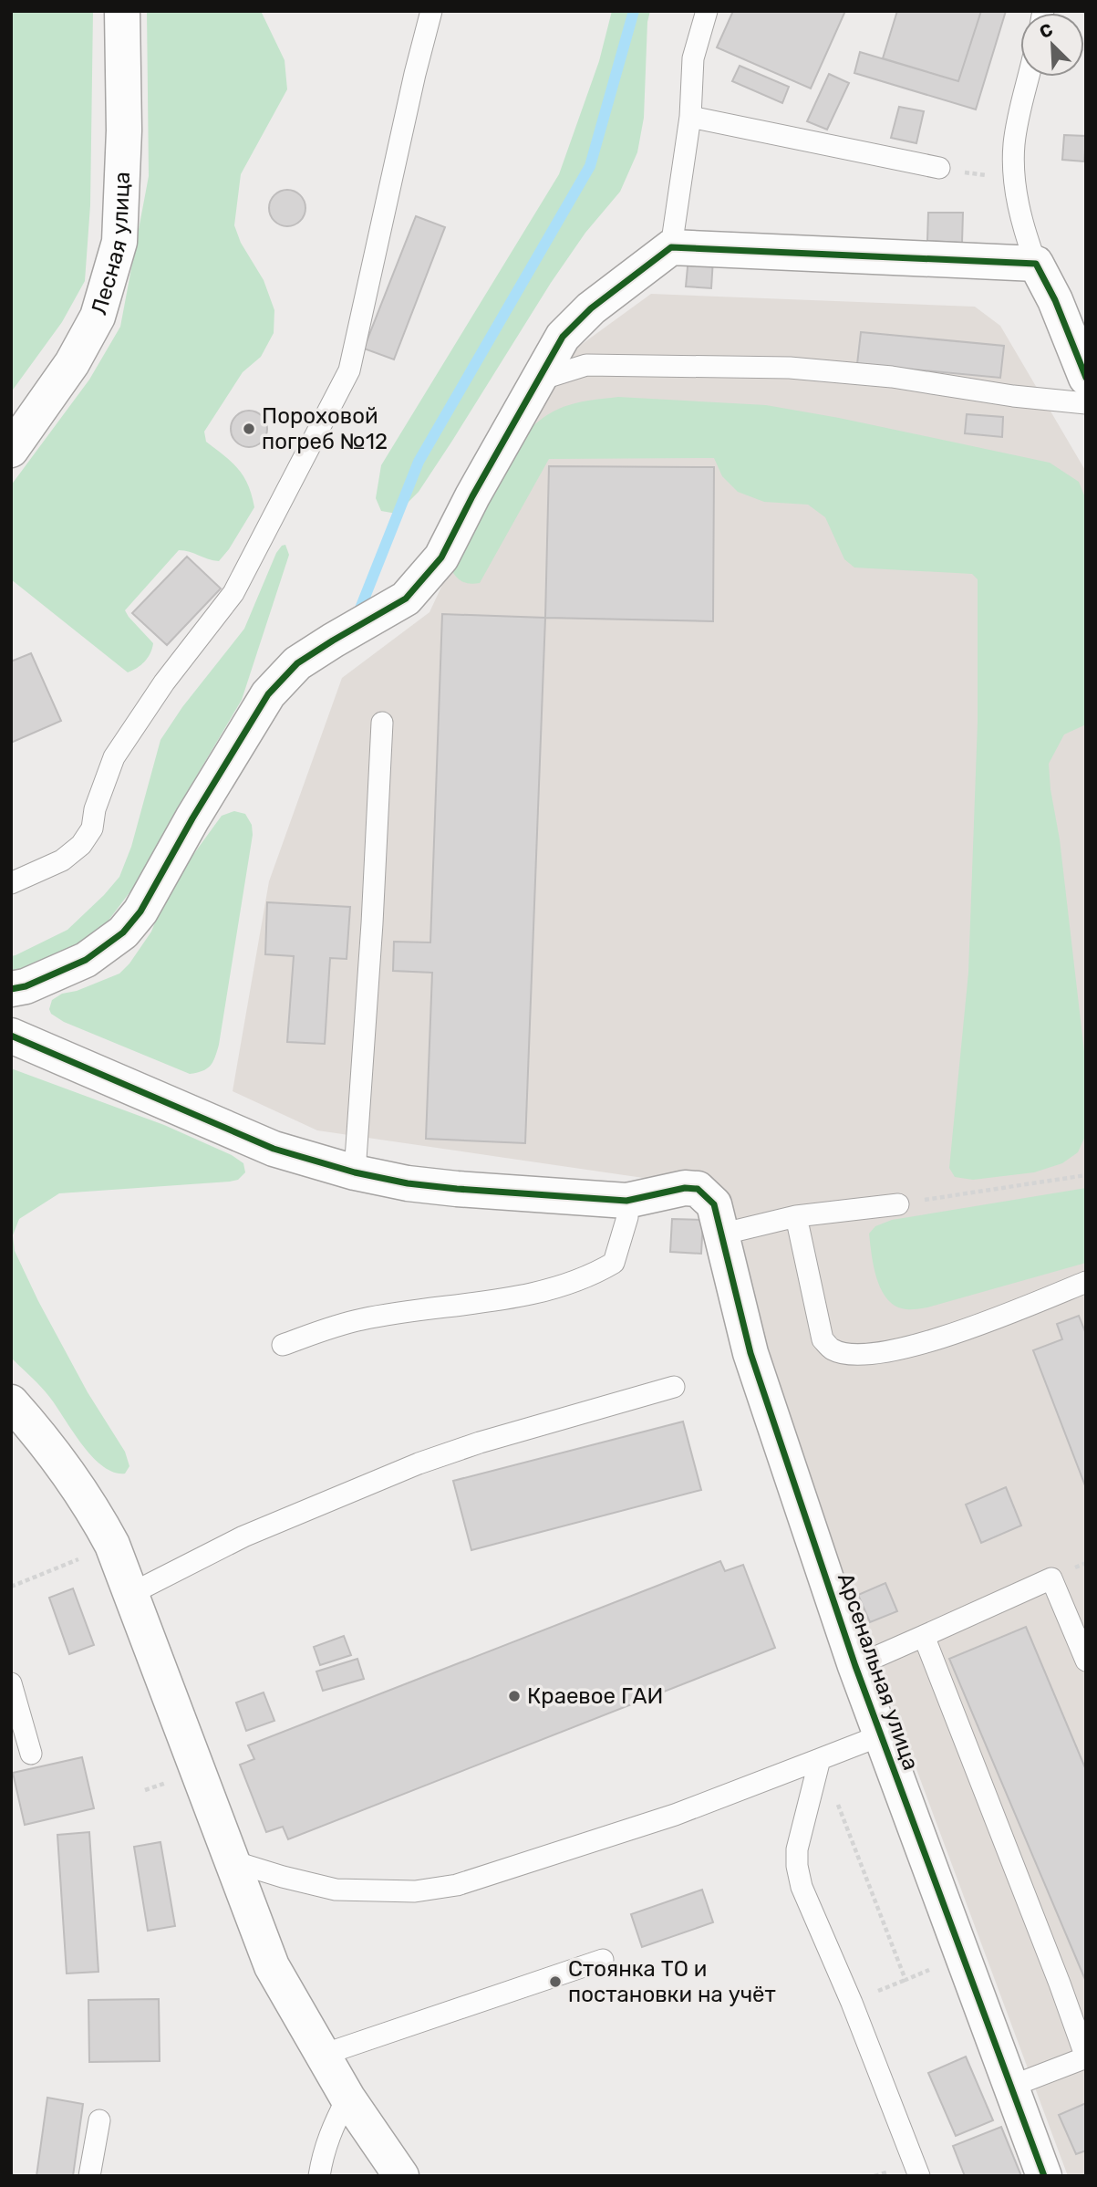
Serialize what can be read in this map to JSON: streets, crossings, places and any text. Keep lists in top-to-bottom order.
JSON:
{
  "streets": {
    "street": ["Лесная улица", "Арсенальная улица"]
  },
  "places": ["Пороховой погреб №12", "Краевое ГАИ", "Стоянка ТО и постановки на учёт"],
  "north": "top left"
}
